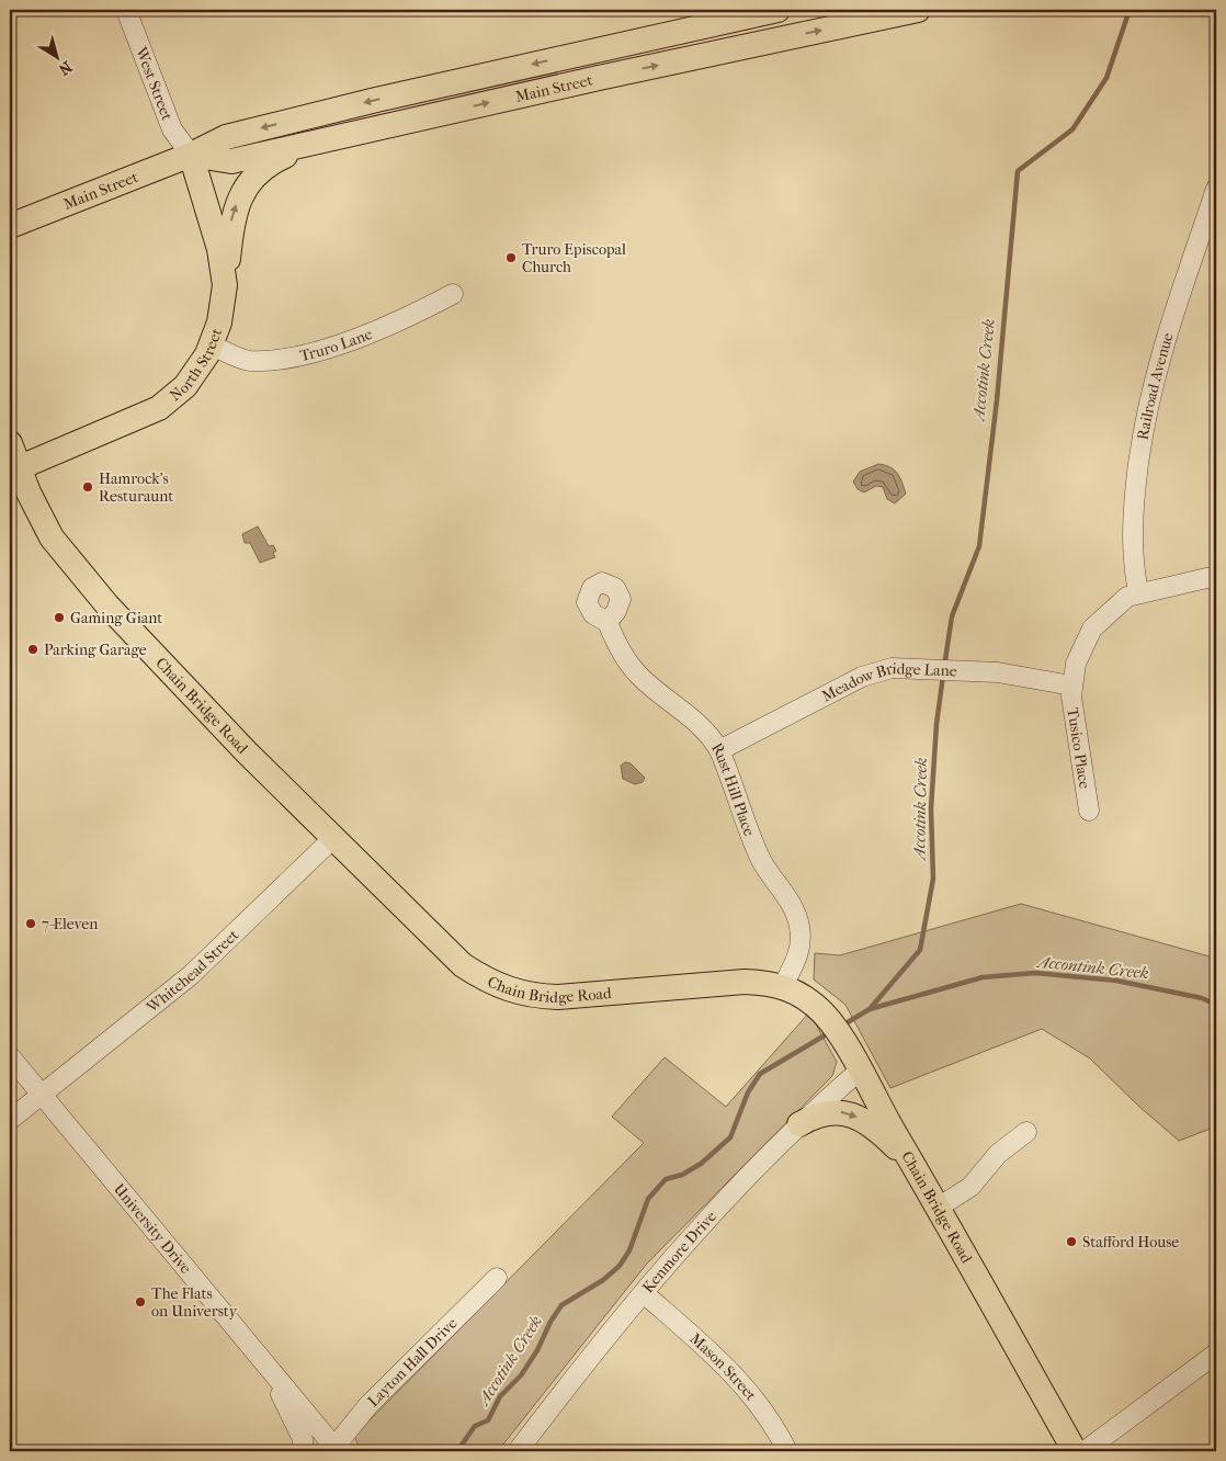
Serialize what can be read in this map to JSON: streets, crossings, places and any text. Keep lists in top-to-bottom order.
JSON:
{
  "streets": {
    "main road": ["Main Street", "North Street", "Chain Bridge Road"],
    "street": [
      "West Street",
      "Truro Lane",
      "Railroad Avenue",
      "Meadow Bridge Lane",
      "Tusico Place",
      "Rust Hill Place",
      "Whitehead Street",
      "University Drive",
      "Kenmore Drive",
      "Layton Hall Drive",
      "Mason Street"
    ]
  },
  "crossings": [
    ["West Street", "Main Street"],
    ["West Street", "North Street"],
    ["Main Street", "North Street"],
    ["Truro Lane", "North Street"],
    ["North Street", "Chain Bridge Road"],
    ["Railroad Avenue", "Tusico Place"],
    ["Meadow Bridge Lane", "Tusico Place"],
    ["Meadow Bridge Lane", "Rust Hill Place"],
    ["Chain Bridge Road", "Rust Hill Place"],
    ["Chain Bridge Road", "Whitehead Street"],
    ["Chain Bridge Road", "Kenmore Drive"],
    ["Whitehead Street", "University Drive"],
    ["University Drive", "Layton Hall Drive"],
    ["Kenmore Drive", "Mason Street"]
  ],
  "water": ["Accotink Creek", "Accontink Creek"],
  "places": [
    "Truro Episcopal Church",
    "Hamrock's Resturaunt",
    "Gaming Giant",
    "Parking Garage",
    "7-Eleven",
    "Stafford House",
    "The Flats on Universty"
  ],
  "north": "bottom right"
}
